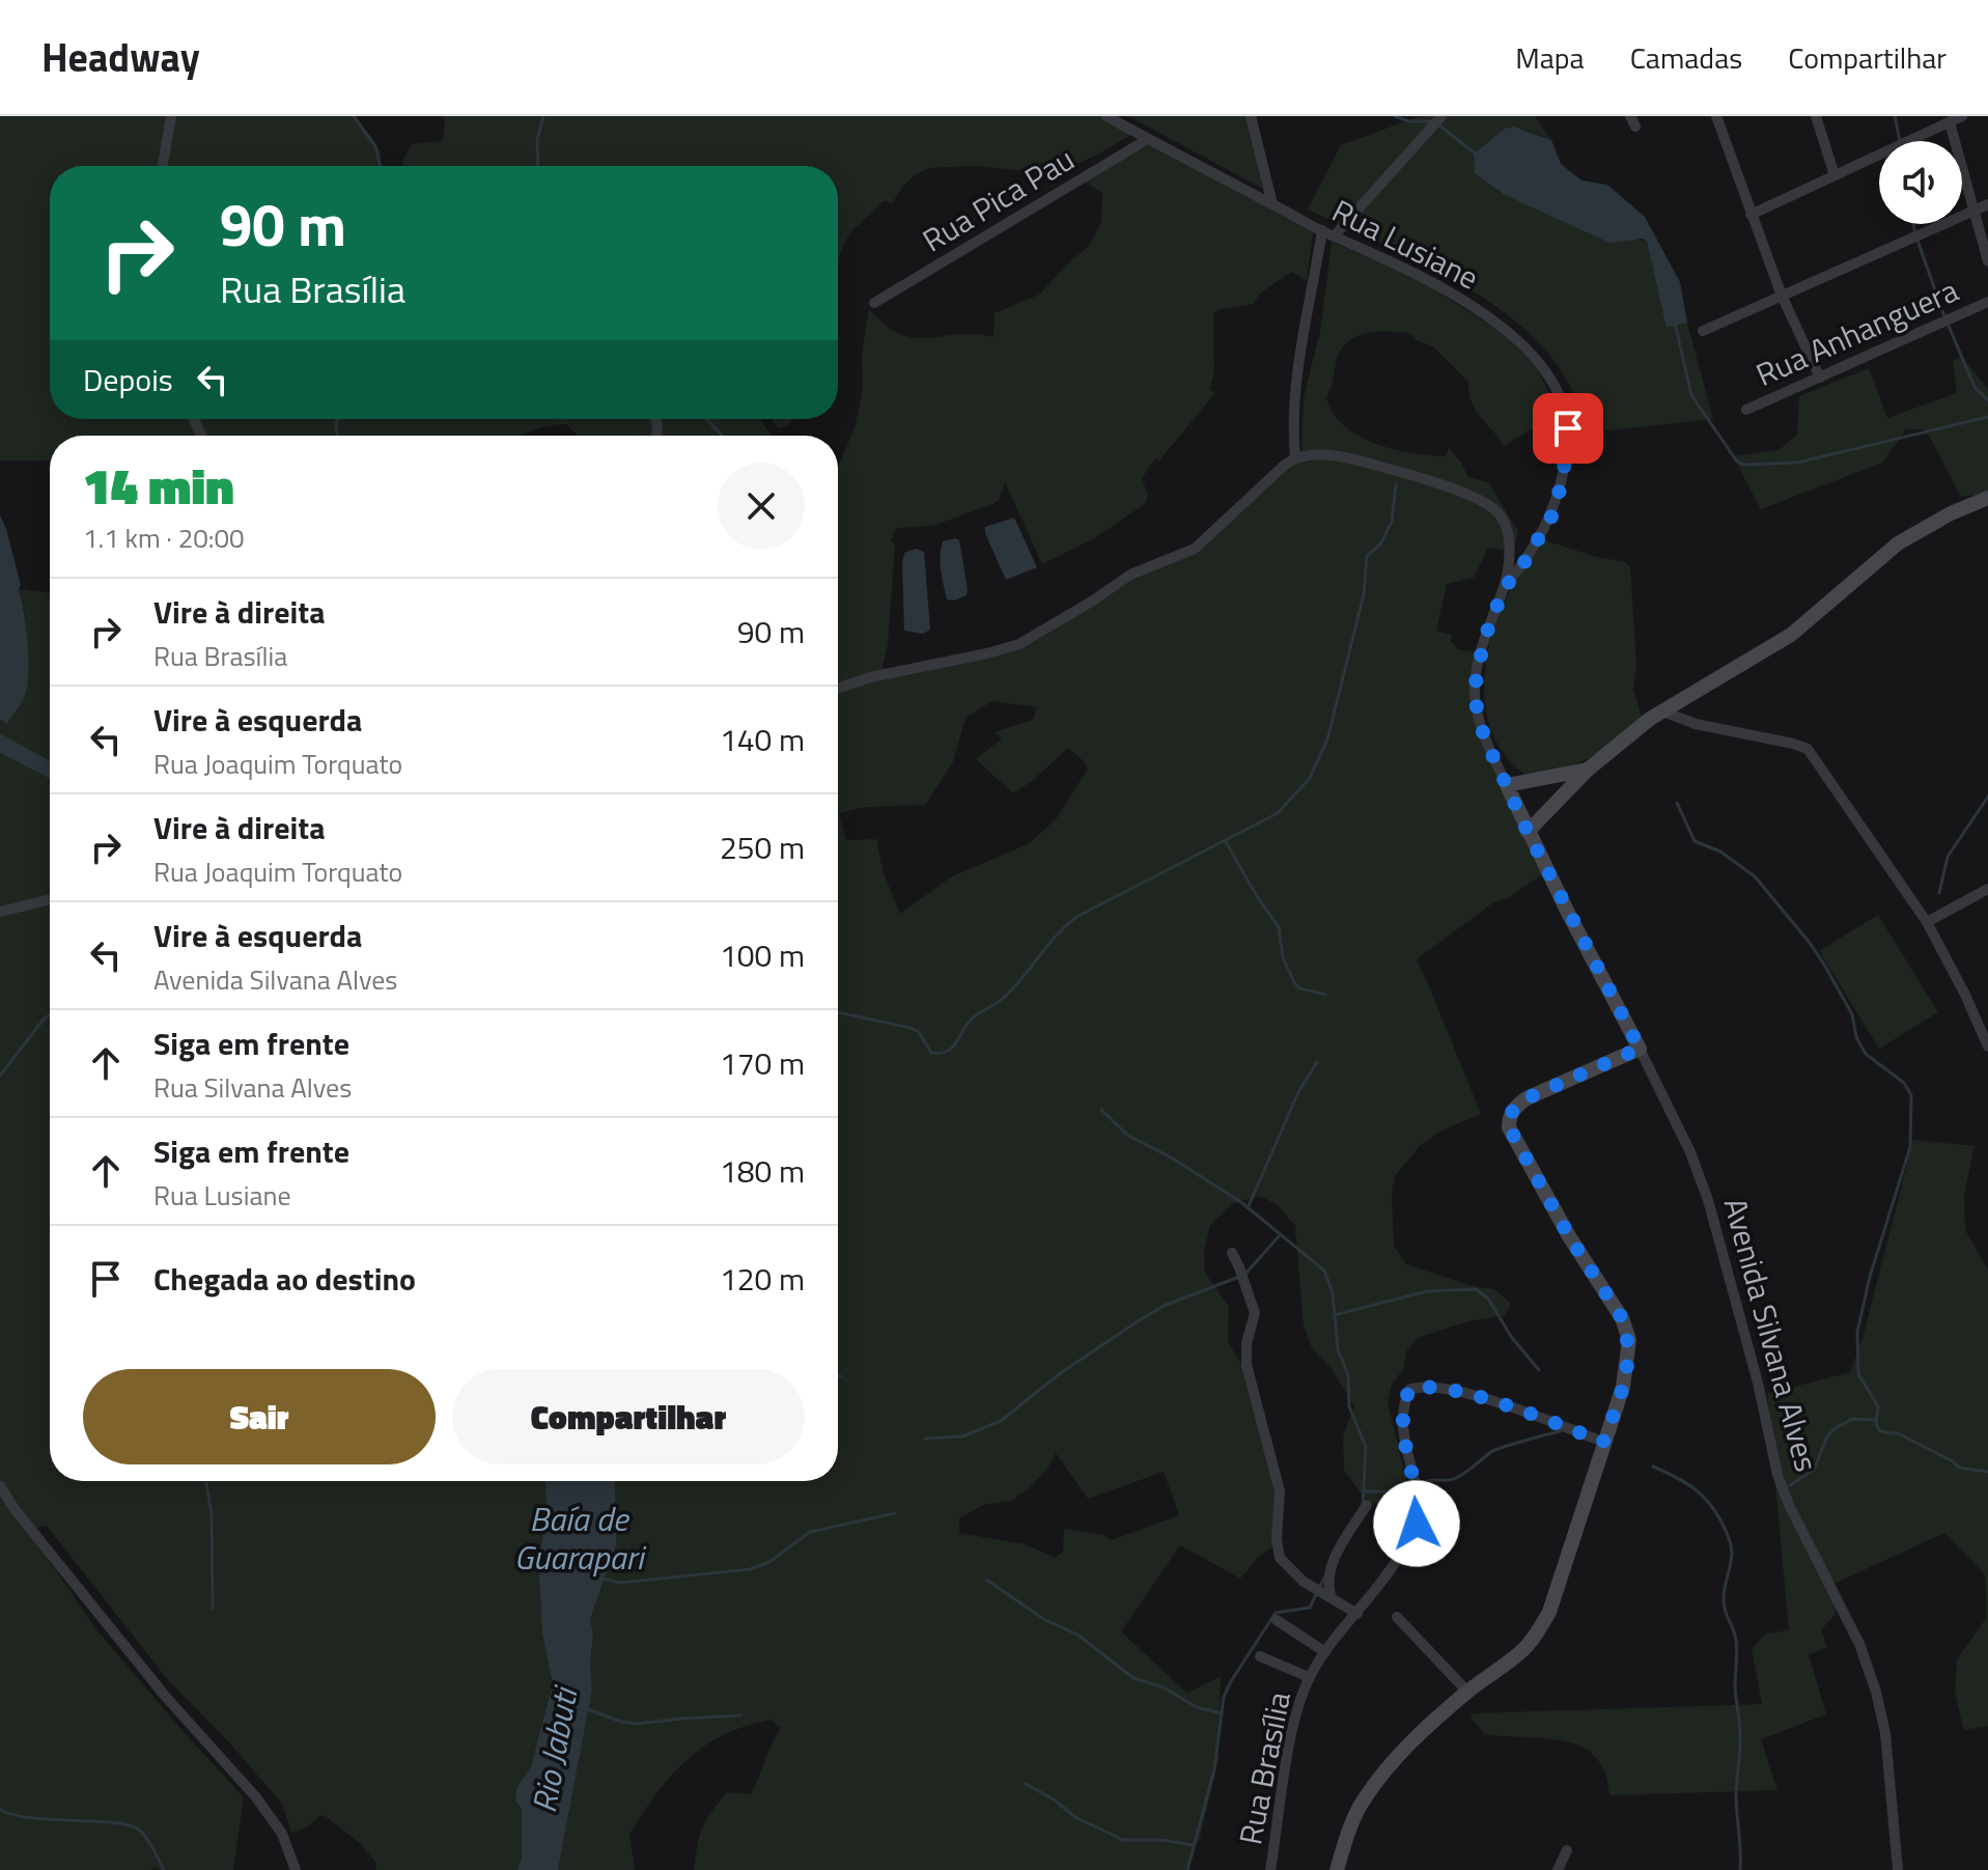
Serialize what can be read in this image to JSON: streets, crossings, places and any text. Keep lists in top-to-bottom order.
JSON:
{
  "streets": {
    "street": [
      "Rua Pica Pau",
      "Rua Lusiane",
      "Rua Anhanguera",
      "Avenida Silvana Alves",
      "Rua Brasília"
    ]
  },
  "crossings": [
    ["Rua Pica Pau", "Rua Lusiane"]
  ],
  "water": ["Baía de Guarapari", "Rio Jabuti"],
  "page": {
    "header": "Headway",
    "nav": ["Mapa", "Camadas", "Compartilhar"],
    "turn": ["90 m", "Rua Brasília"],
    "then": "Depois",
    "heading": ["14 min", "1.1 km · 20:00"],
    "list": [
      {
        "name": "Vire à direita",
        "note": "Rua Brasília",
        "value": "90 m"
      },
      {
        "name": "Vire à esquerda",
        "note": "Rua Joaquim Torquato",
        "value": "140 m"
      },
      {
        "name": "Vire à direita",
        "note": "Rua Joaquim Torquato",
        "value": "250 m"
      },
      {
        "name": "Vire à esquerda",
        "note": "Avenida Silvana Alves",
        "value": "100 m"
      },
      {
        "name": "Siga em frente",
        "note": "Rua Silvana Alves",
        "value": "170 m"
      },
      {
        "name": "Siga em frente",
        "note": "Rua Lusiane",
        "value": "180 m"
      },
      {
        "name": "Chegada ao destino",
        "value": "120 m"
      }
    ],
    "buttons": ["Sair", "Compartilhar"]
  }
}
